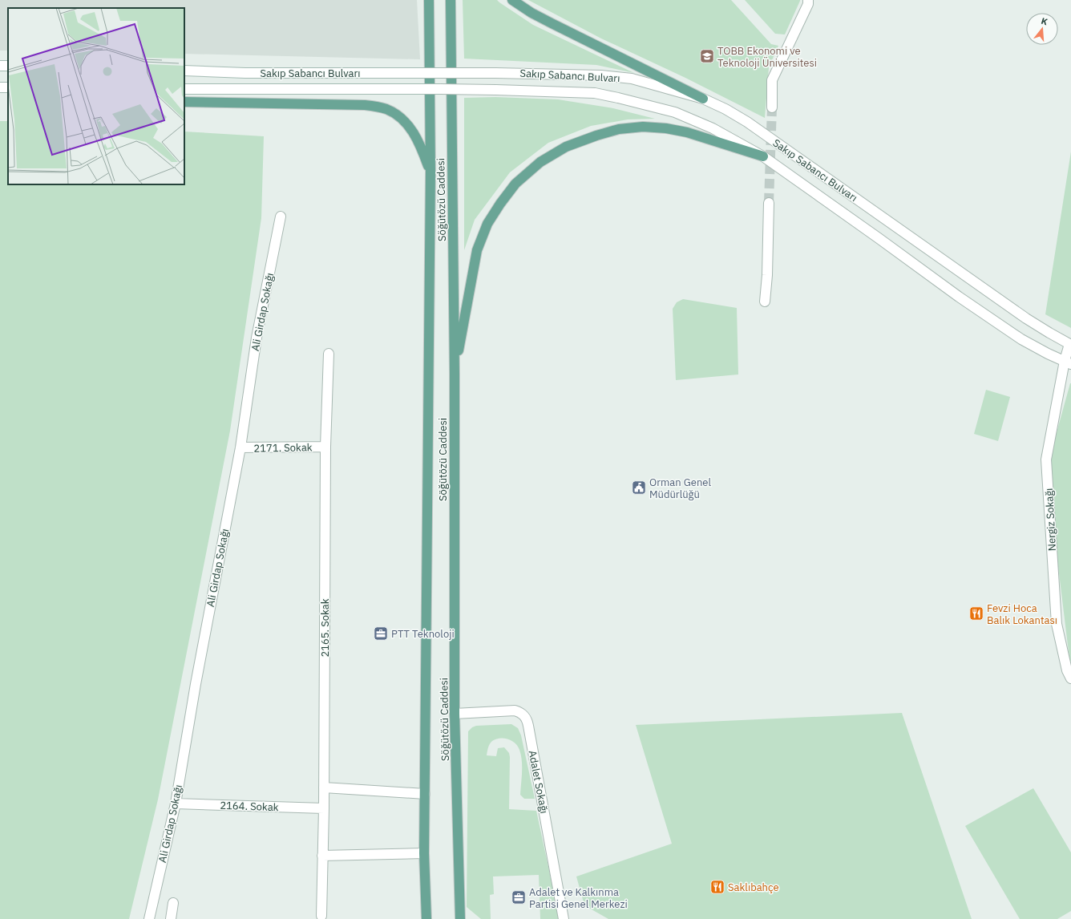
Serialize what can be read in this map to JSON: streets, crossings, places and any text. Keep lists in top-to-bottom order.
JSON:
{
  "streets": {
    "main road": ["Söğütözü Caddesi"],
    "street": [
      "Sakıp Sabancı Bulvarı",
      "Ali Girdap Sokağı",
      "2171. Sokak",
      "Nergiz Sokağı",
      "2165. Sokak",
      "Adalet Sokağı",
      "2164. Sokak"
    ]
  },
  "crossings": [
    ["Sakıp Sabancı Bulvarı", "Nergiz Sokağı"],
    ["Söğütözü Caddesi", "Adalet Sokağı"],
    ["Ali Girdap Sokağı", "2171. Sokak"],
    ["Ali Girdap Sokağı", "2164. Sokak"],
    ["2171. Sokak", "2165. Sokak"],
    ["2165. Sokak", "2164. Sokak"]
  ],
  "places": {
    "school or university": ["TOBB Ekonomi ve Teknoloji Üniversitesi"],
    "public building": ["Orman Genel Müdürlüğü"],
    "restaurant": ["Fevzi Hoca Balık Lokantası", "Saklıbahçe"],
    "office": ["PTT Teknoloji", "Adalet ve Kalkınma Partisi Genel Merkezi"]
  },
  "north": "top"
}
